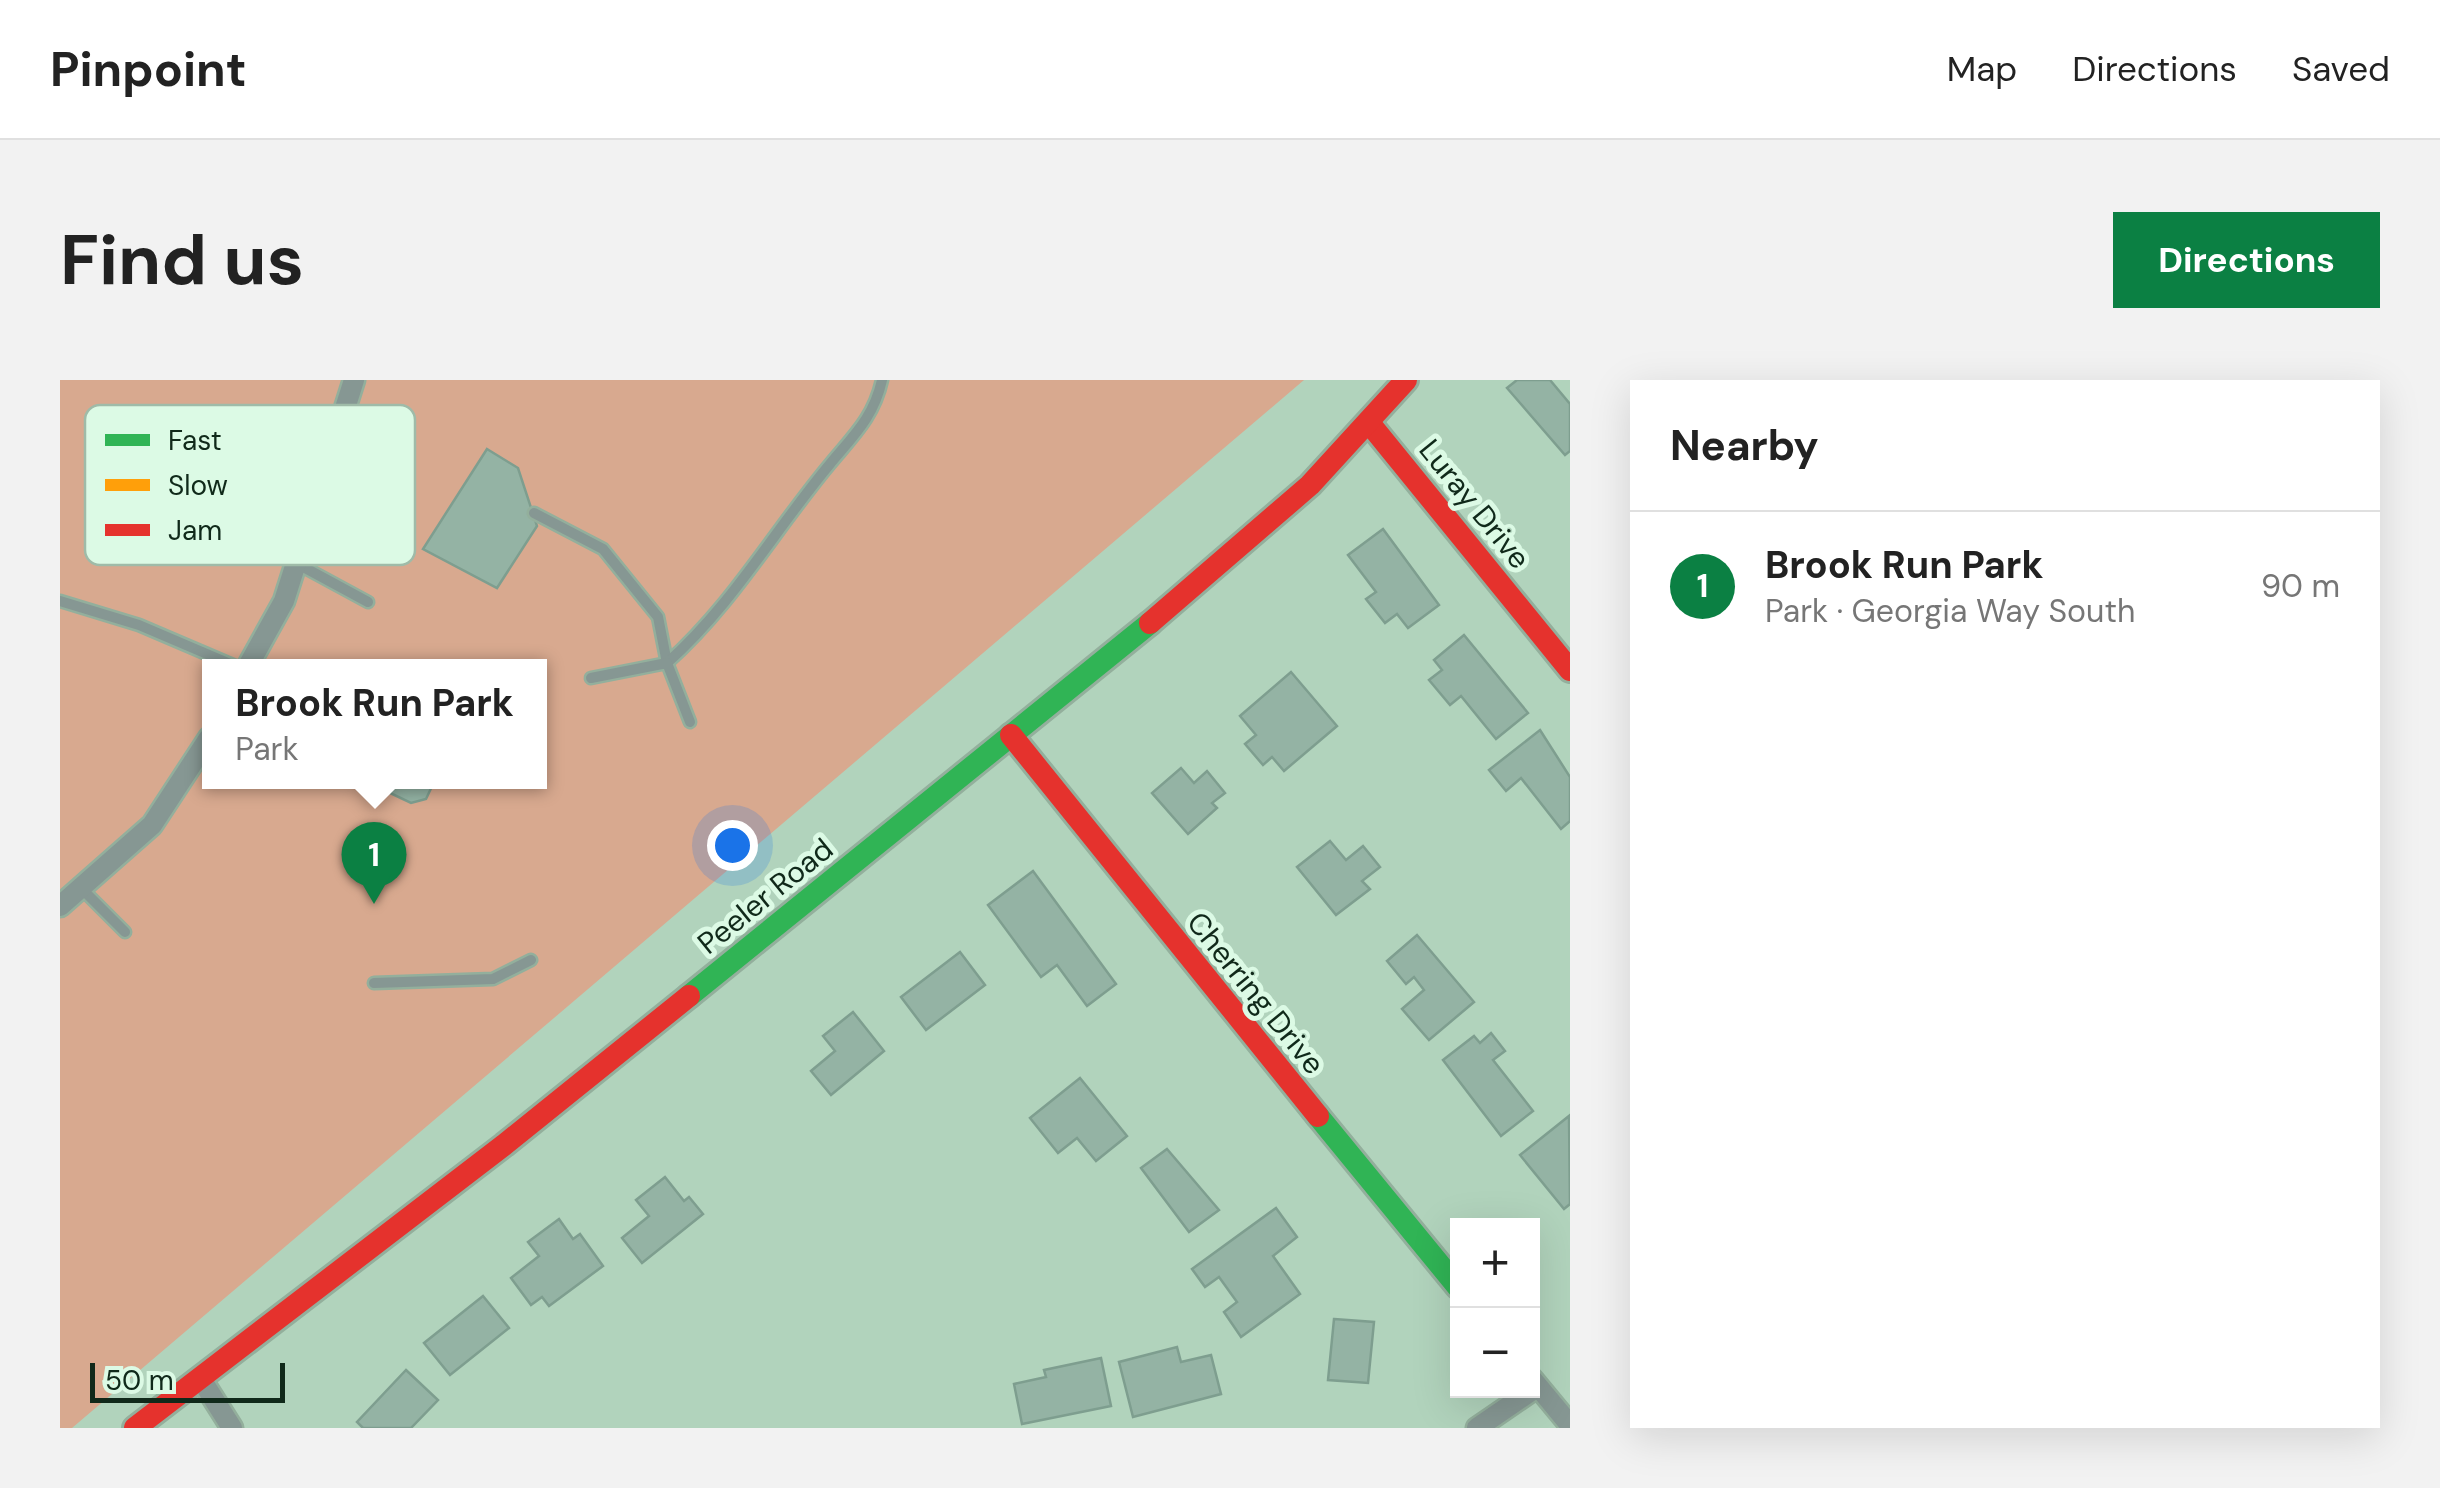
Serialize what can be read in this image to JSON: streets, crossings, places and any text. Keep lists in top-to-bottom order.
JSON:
{
  "streets": {
    "street": ["Luray Drive", "Peeler Road", "Cherring Drive"]
  },
  "crossings": [
    ["Luray Drive", "Peeler Road"],
    ["Peeler Road", "Cherring Drive"]
  ],
  "legend": ["Fast", "Slow", "Jam"],
  "scale_bar": "50 m",
  "page": {
    "header": "Pinpoint",
    "nav": ["Map", "Directions", "Saved"],
    "buttons": "Directions",
    "title": "Find us",
    "heading": "Nearby",
    "list": [
      {
        "mark": "1",
        "name": "Brook Run Park",
        "note": "Park · Georgia Way South",
        "value": "90 m"
      }
    ],
    "popup": ["Brook Run Park", "Park"],
    "pins": "1",
    "map_buttons": ["+", "−"],
    "scale": "50 m"
  }
}
